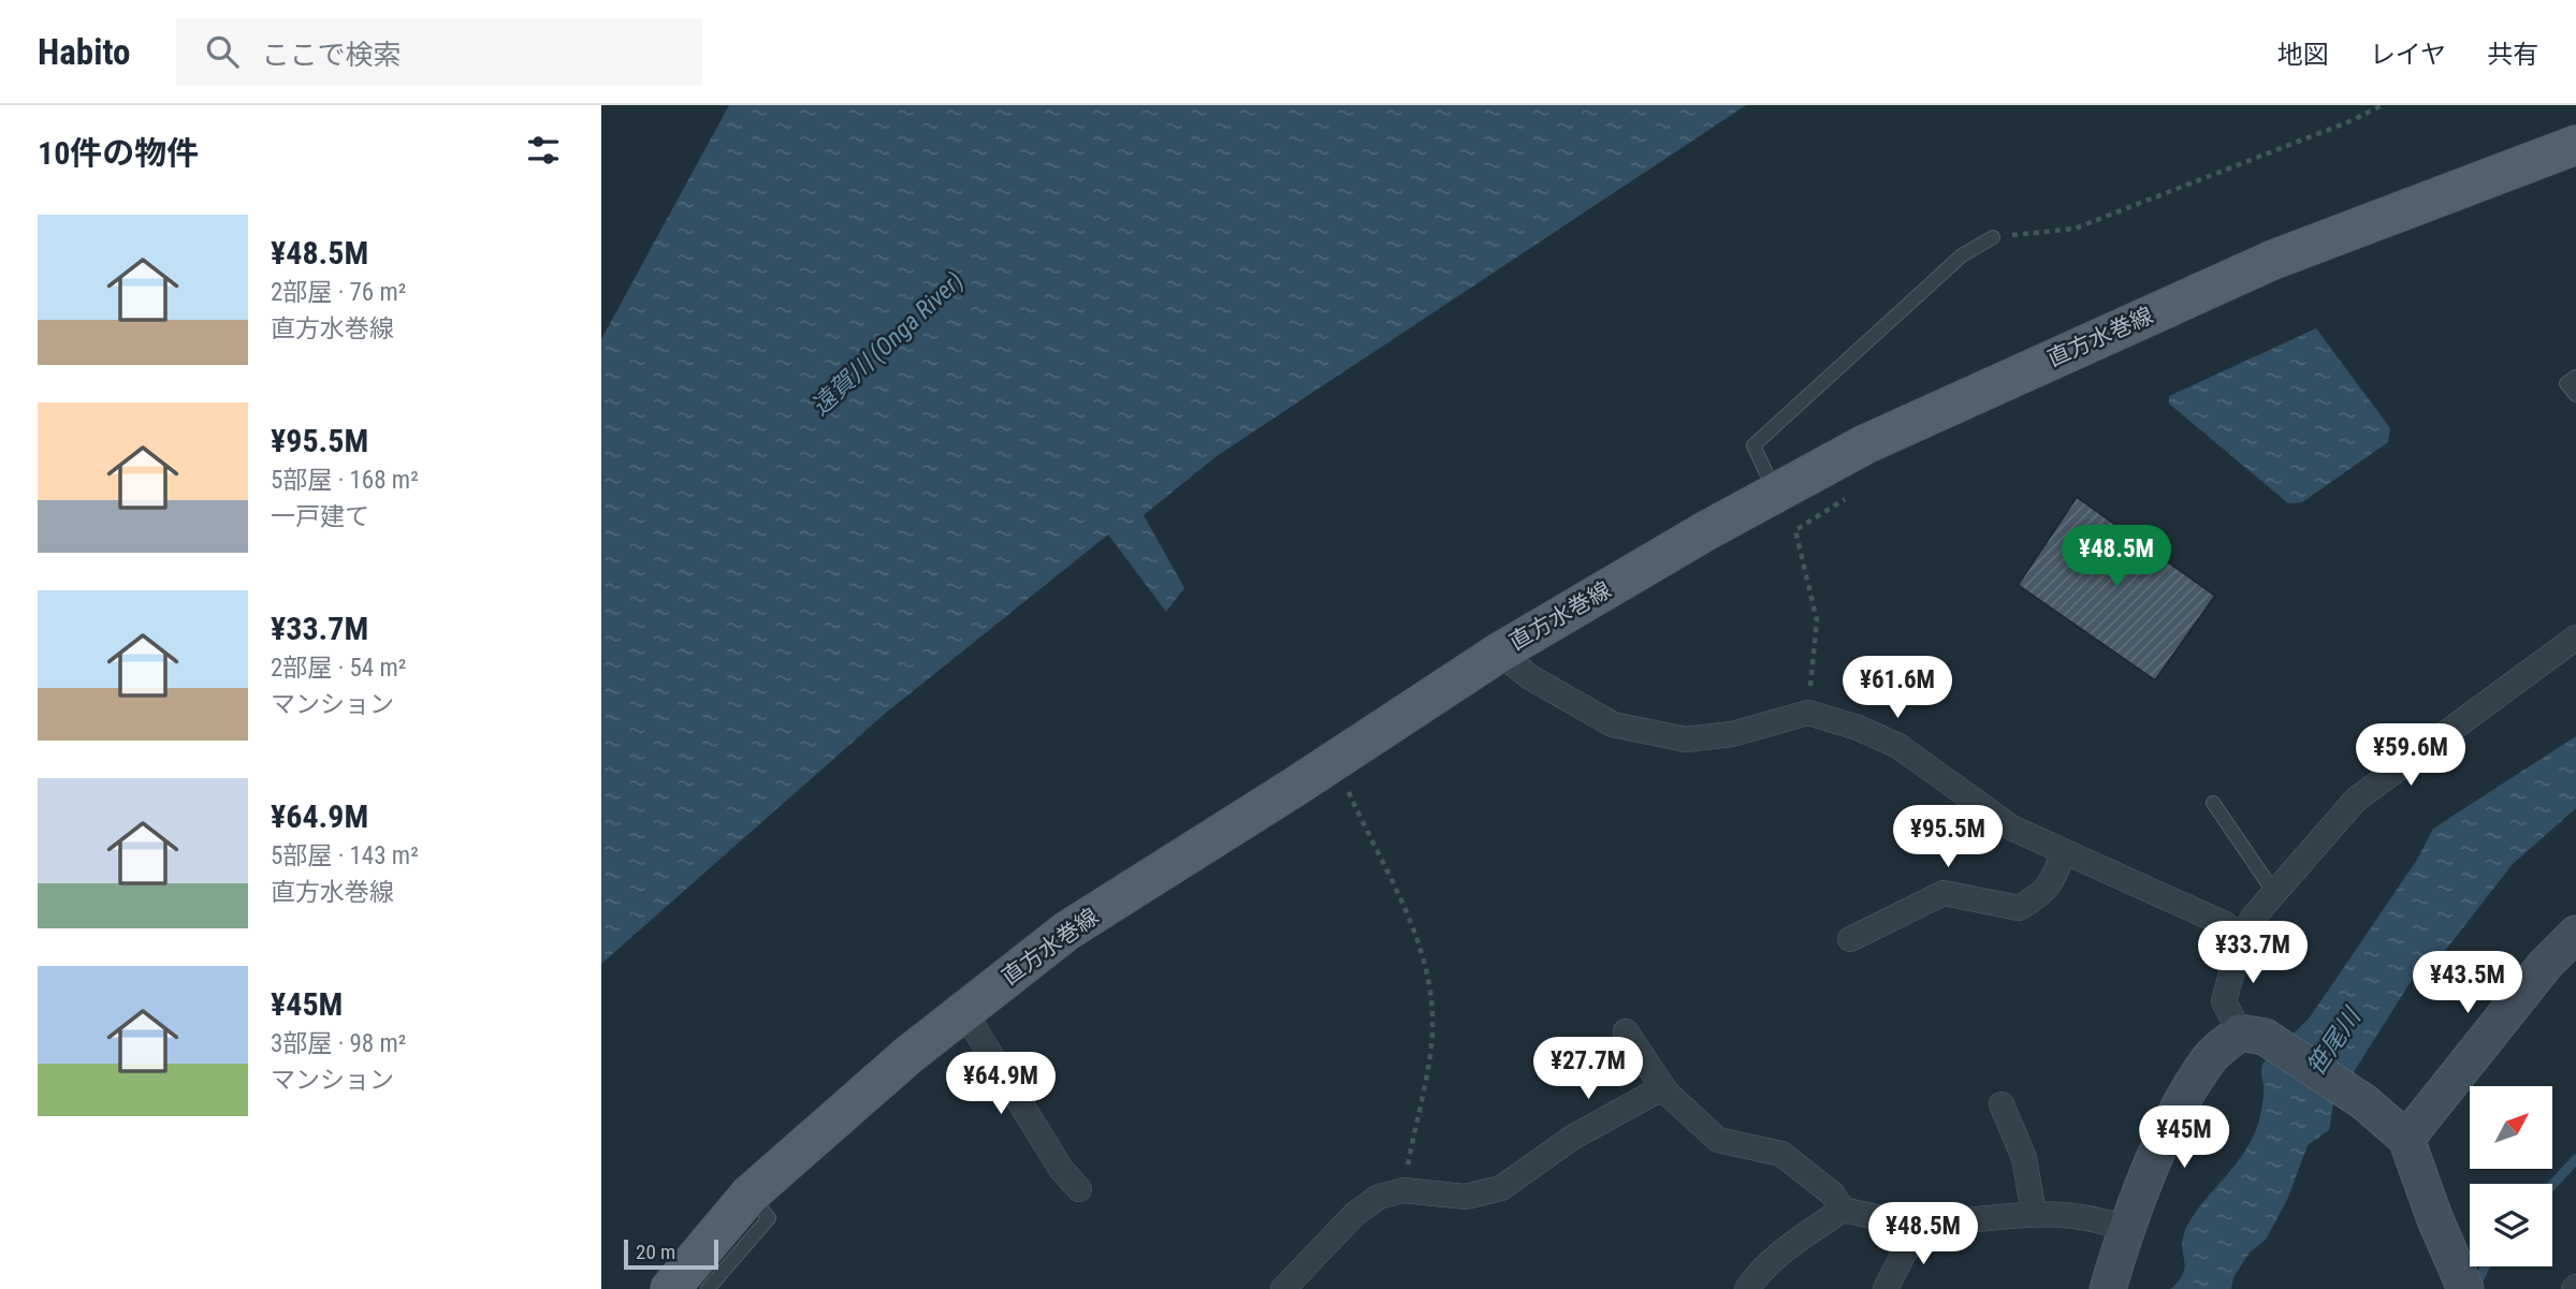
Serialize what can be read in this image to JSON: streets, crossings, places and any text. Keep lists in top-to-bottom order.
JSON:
{
  "streets": {
    "main road": ["直方水巻線"]
  },
  "water": ["遠賀川 (Onga River)", "笹尾川"],
  "scale_bar": "20 m",
  "north": "top right",
  "page": {
    "header": "Habito",
    "search": "ここで検索",
    "nav": ["地図", "レイヤ", "共有"],
    "heading": "10件の物件",
    "list": [
      {
        "name": "¥48.5M",
        "note": "2部屋 · 76 m² · 直方水巻線"
      },
      {
        "name": "¥95.5M",
        "note": "5部屋 · 168 m² · 一戸建て"
      },
      {
        "name": "¥33.7M",
        "note": "2部屋 · 54 m² · マンション"
      },
      {
        "name": "¥64.9M",
        "note": "5部屋 · 143 m² · 直方水巻線"
      },
      {
        "name": "¥45M",
        "note": "3部屋 · 98 m² · マンション"
      }
    ],
    "price": [
      "¥48.5M",
      "¥61.6M",
      "¥59.6M",
      "¥95.5M",
      "¥33.7M",
      "¥43.5M",
      "¥27.7M",
      "¥64.9M",
      "¥45M",
      "¥48.5M"
    ],
    "scale": "20 m"
  }
}
